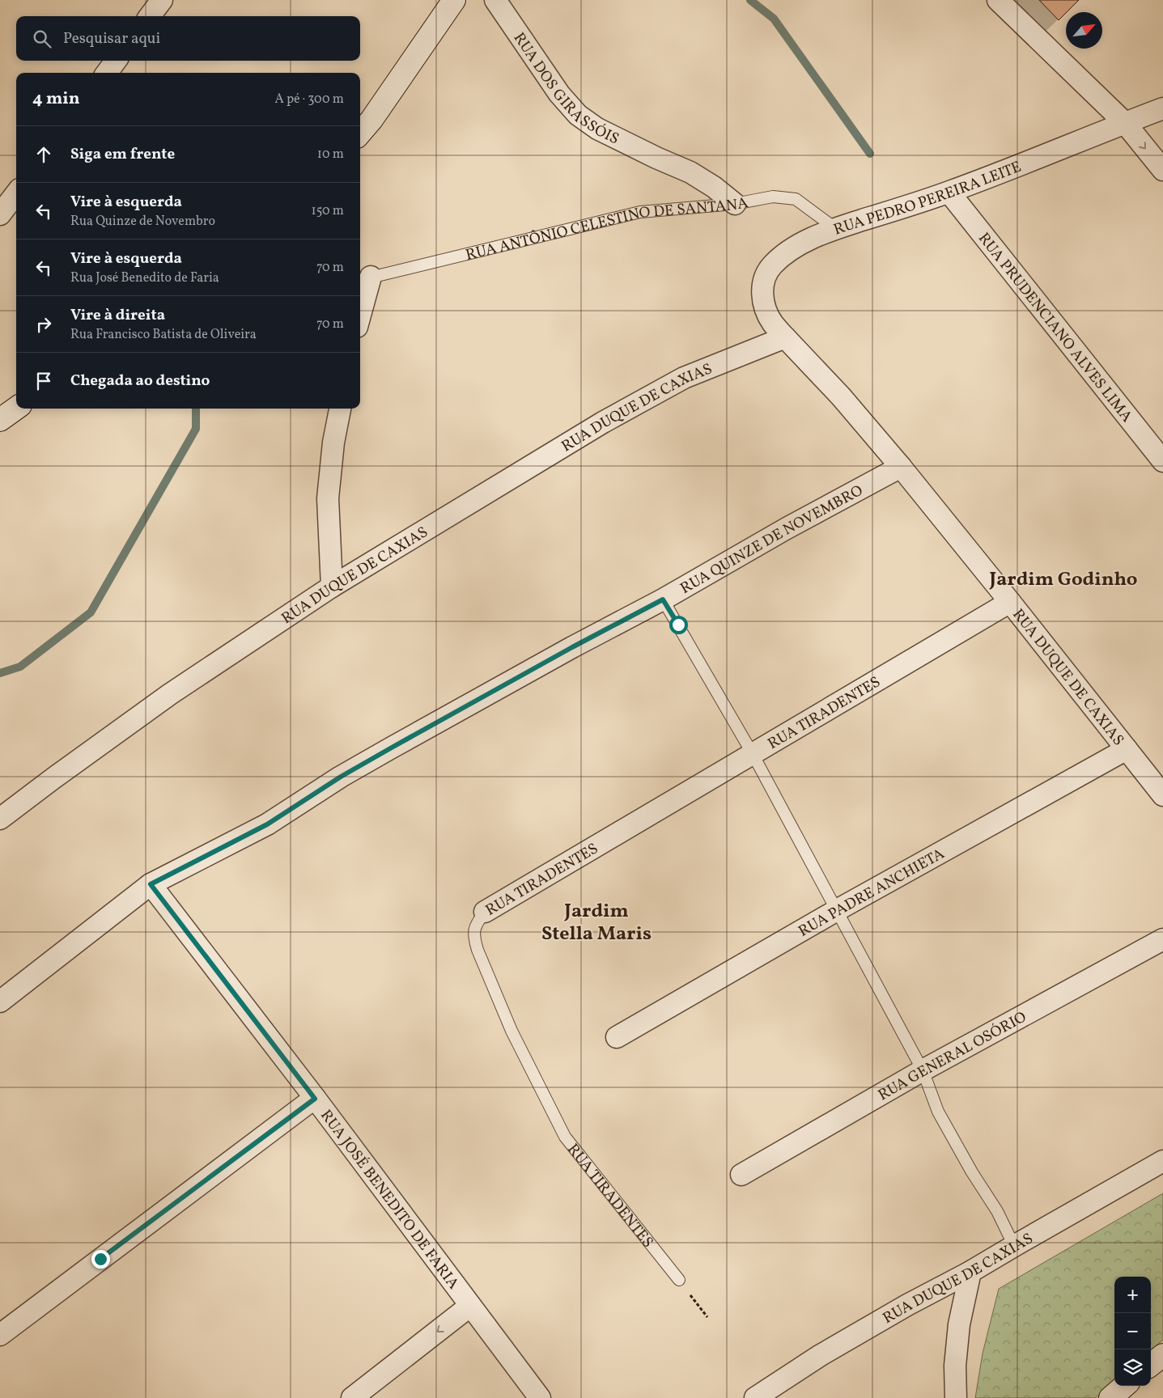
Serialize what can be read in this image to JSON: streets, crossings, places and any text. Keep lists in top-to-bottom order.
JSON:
{
  "streets": {
    "street": [
      "RUA DOS GIRASSÓIS",
      "RUA PEDRO PEREIRA LEITE",
      "RUA ANTÔNIO CELESTINO DE SANTANA",
      "RUA PRUDENCIANO ALVES LIMA",
      "RUA DUQUE DE CAXIAS",
      "RUA QUINZE DE NOVEMBRO",
      "RUA TIRADENTES",
      "RUA PADRE ANCHIETA",
      "RUA GENERAL OSÓRIO",
      "RUA JOSÉ BENEDITO DE FARIA"
    ]
  },
  "crossings": [
    ["RUA DOS GIRASSÓIS", "RUA ANTÔNIO CELESTINO DE SANTANA"],
    ["RUA PEDRO PEREIRA LEITE", "RUA ANTÔNIO CELESTINO DE SANTANA"],
    ["RUA PEDRO PEREIRA LEITE", "RUA PRUDENCIANO ALVES LIMA"],
    ["RUA PEDRO PEREIRA LEITE", "RUA DUQUE DE CAXIAS"],
    ["RUA DUQUE DE CAXIAS", "RUA QUINZE DE NOVEMBRO"],
    ["RUA DUQUE DE CAXIAS", "RUA TIRADENTES"],
    ["RUA DUQUE DE CAXIAS", "RUA PADRE ANCHIETA"],
    ["RUA QUINZE DE NOVEMBRO", "RUA JOSÉ BENEDITO DE FARIA"]
  ],
  "districts": ["Jardim Godinho", "Jardim Stella Maris"],
  "north": "top right",
  "page": {
    "search": "Pesquisar aqui",
    "heading": ["4 min", "A pé · 300 m"],
    "list": [
      ["Siga em frente", "10 m"],
      ["Vire à esquerda", "Rua Quinze de Novembro", "150 m"],
      ["Vire à esquerda", "Rua José Benedito de Faria", "70 m"],
      ["Vire à direita", "Rua Francisco Batista de Oliveira", "70 m"],
      "Chegada ao destino"
    ],
    "map_buttons": ["+", "−"]
  }
}
